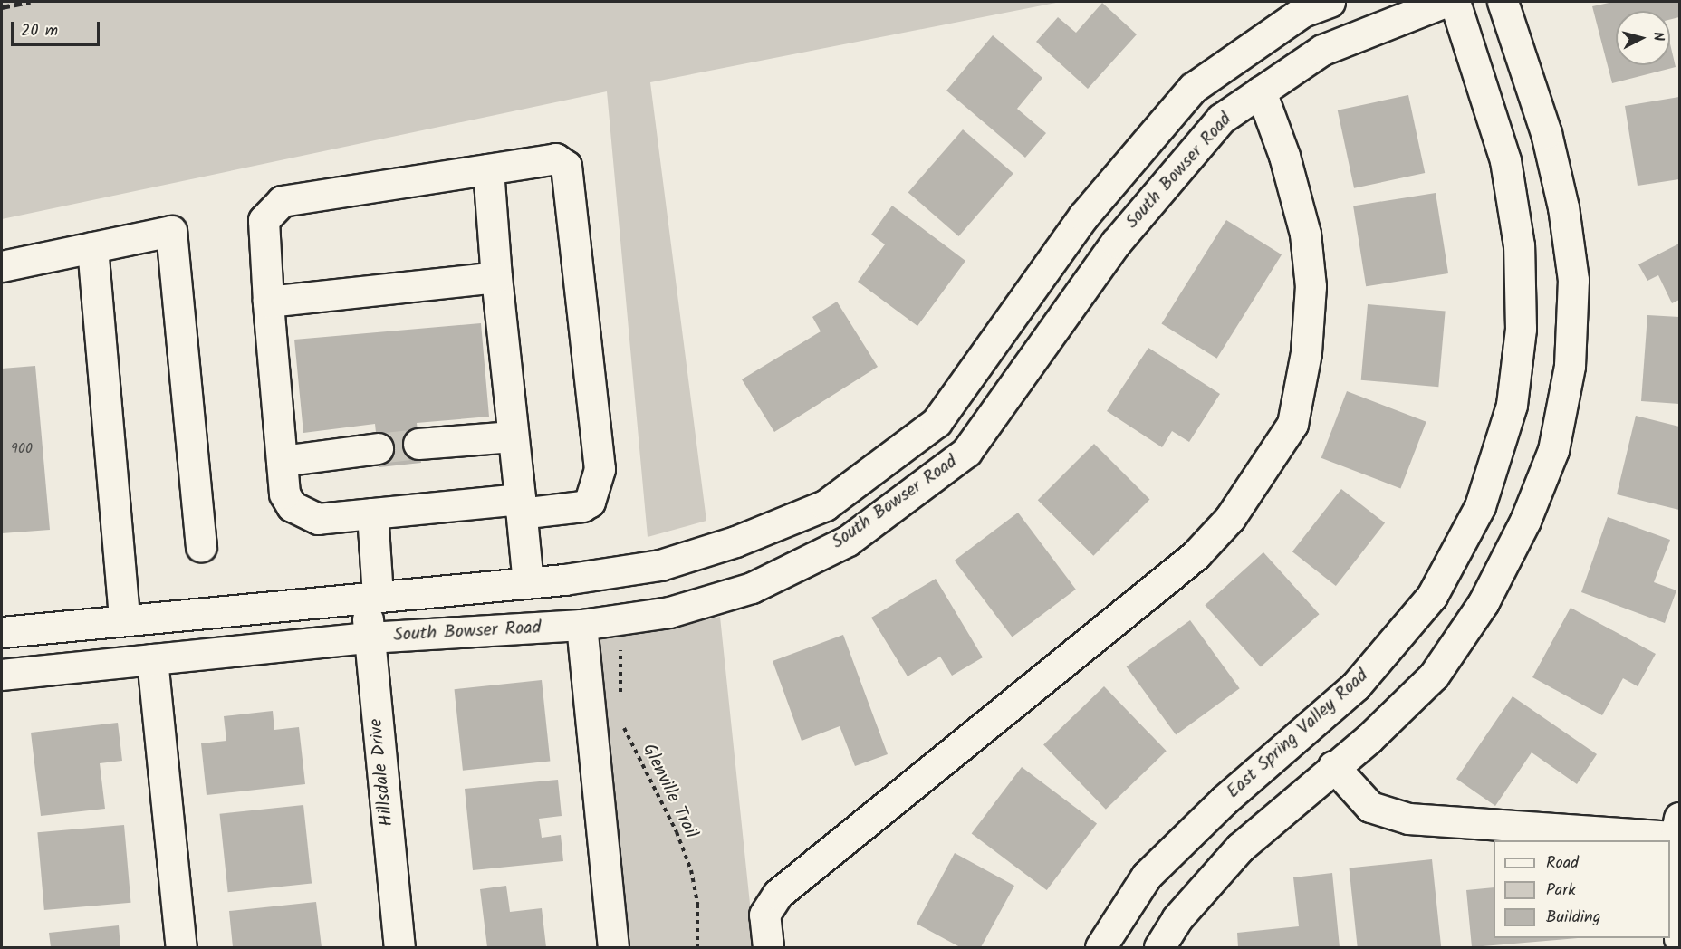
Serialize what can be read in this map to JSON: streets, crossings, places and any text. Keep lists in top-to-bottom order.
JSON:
{
  "streets": {
    "street": ["South Bowser Road", "East Spring Valley Road", "Hillsdale Drive"],
    "path": ["Glenville Trail"]
  },
  "crossings": [
    ["South Bowser Road", "Hillsdale Drive"]
  ],
  "house_numbers": ["900"],
  "legend": ["Road", "Park", "Building"],
  "scale_bar": "20 m",
  "north": "right"
}
